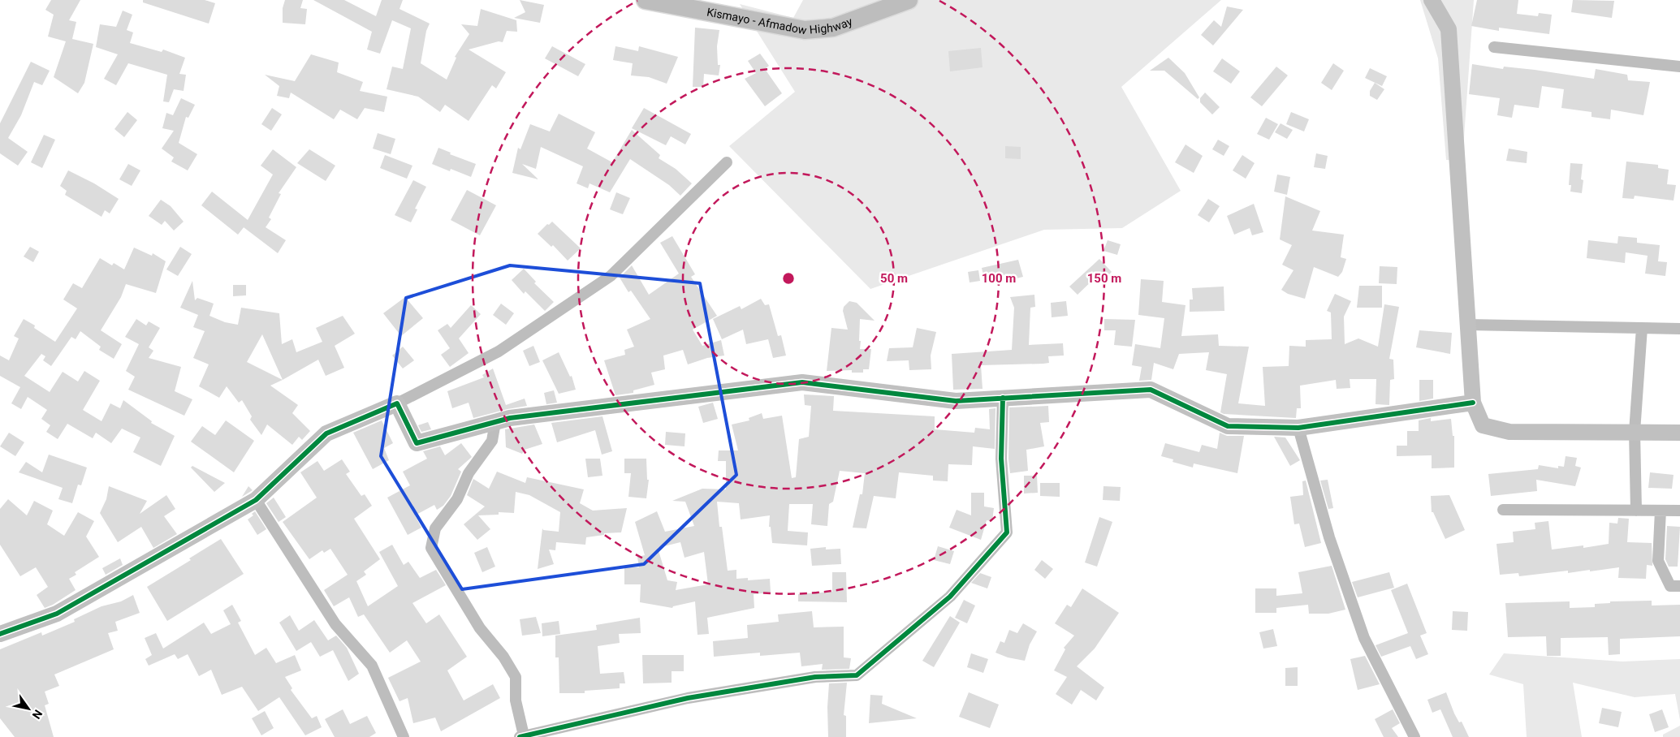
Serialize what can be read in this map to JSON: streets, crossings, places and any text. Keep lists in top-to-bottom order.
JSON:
{
  "streets": {
    "main road": ["Kismayo - Afmadow Highway"]
  },
  "north": "bottom right",
  "rings": ["50 m", "100 m", "150 m"]
}
